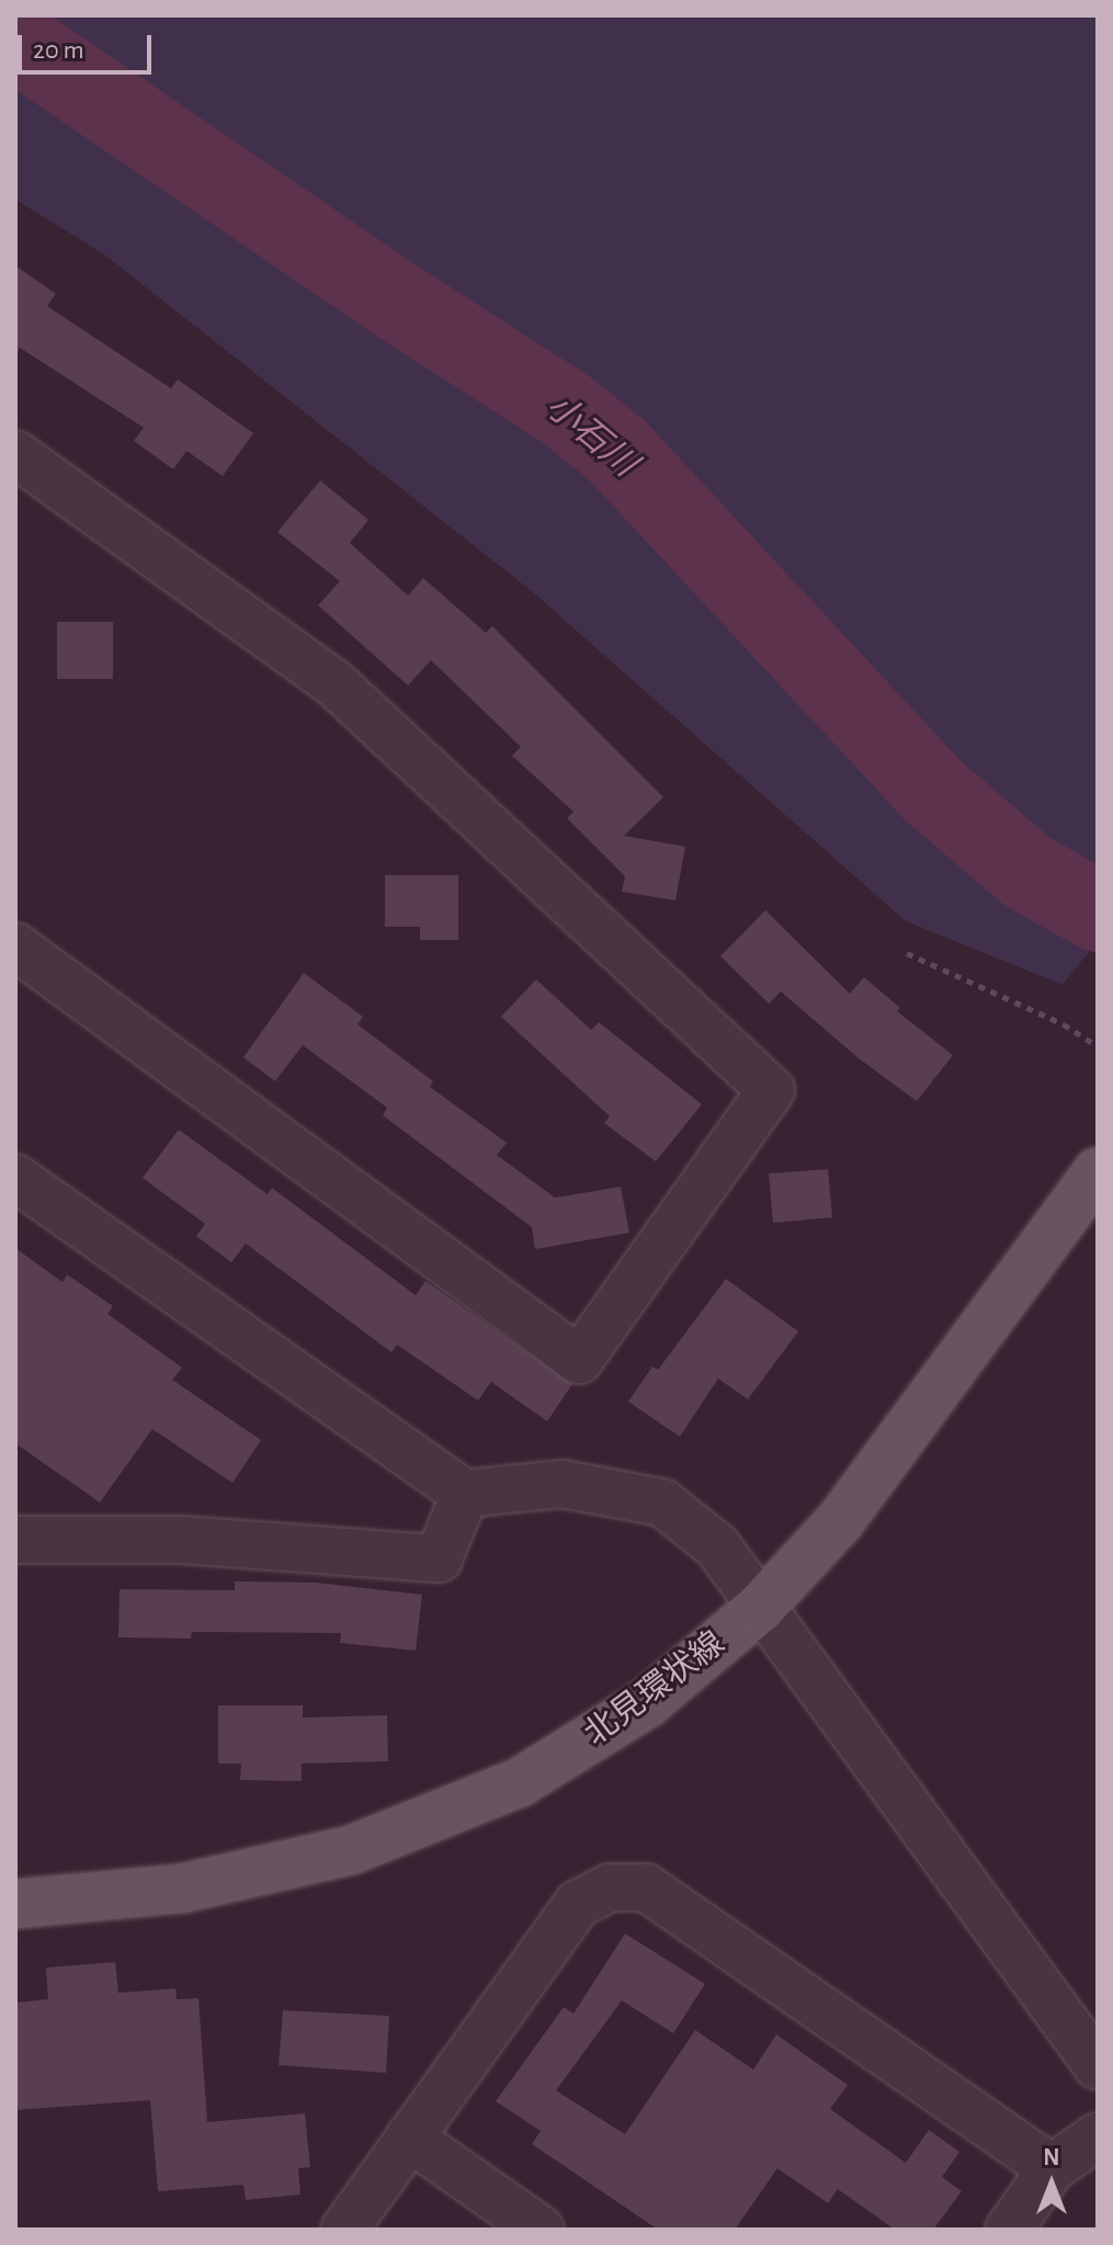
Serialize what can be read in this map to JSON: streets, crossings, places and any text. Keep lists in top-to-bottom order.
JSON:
{
  "streets": {
    "main road": ["北見環状線"]
  },
  "water": ["小石川"],
  "scale_bar": "20 m",
  "north": "top"
}
